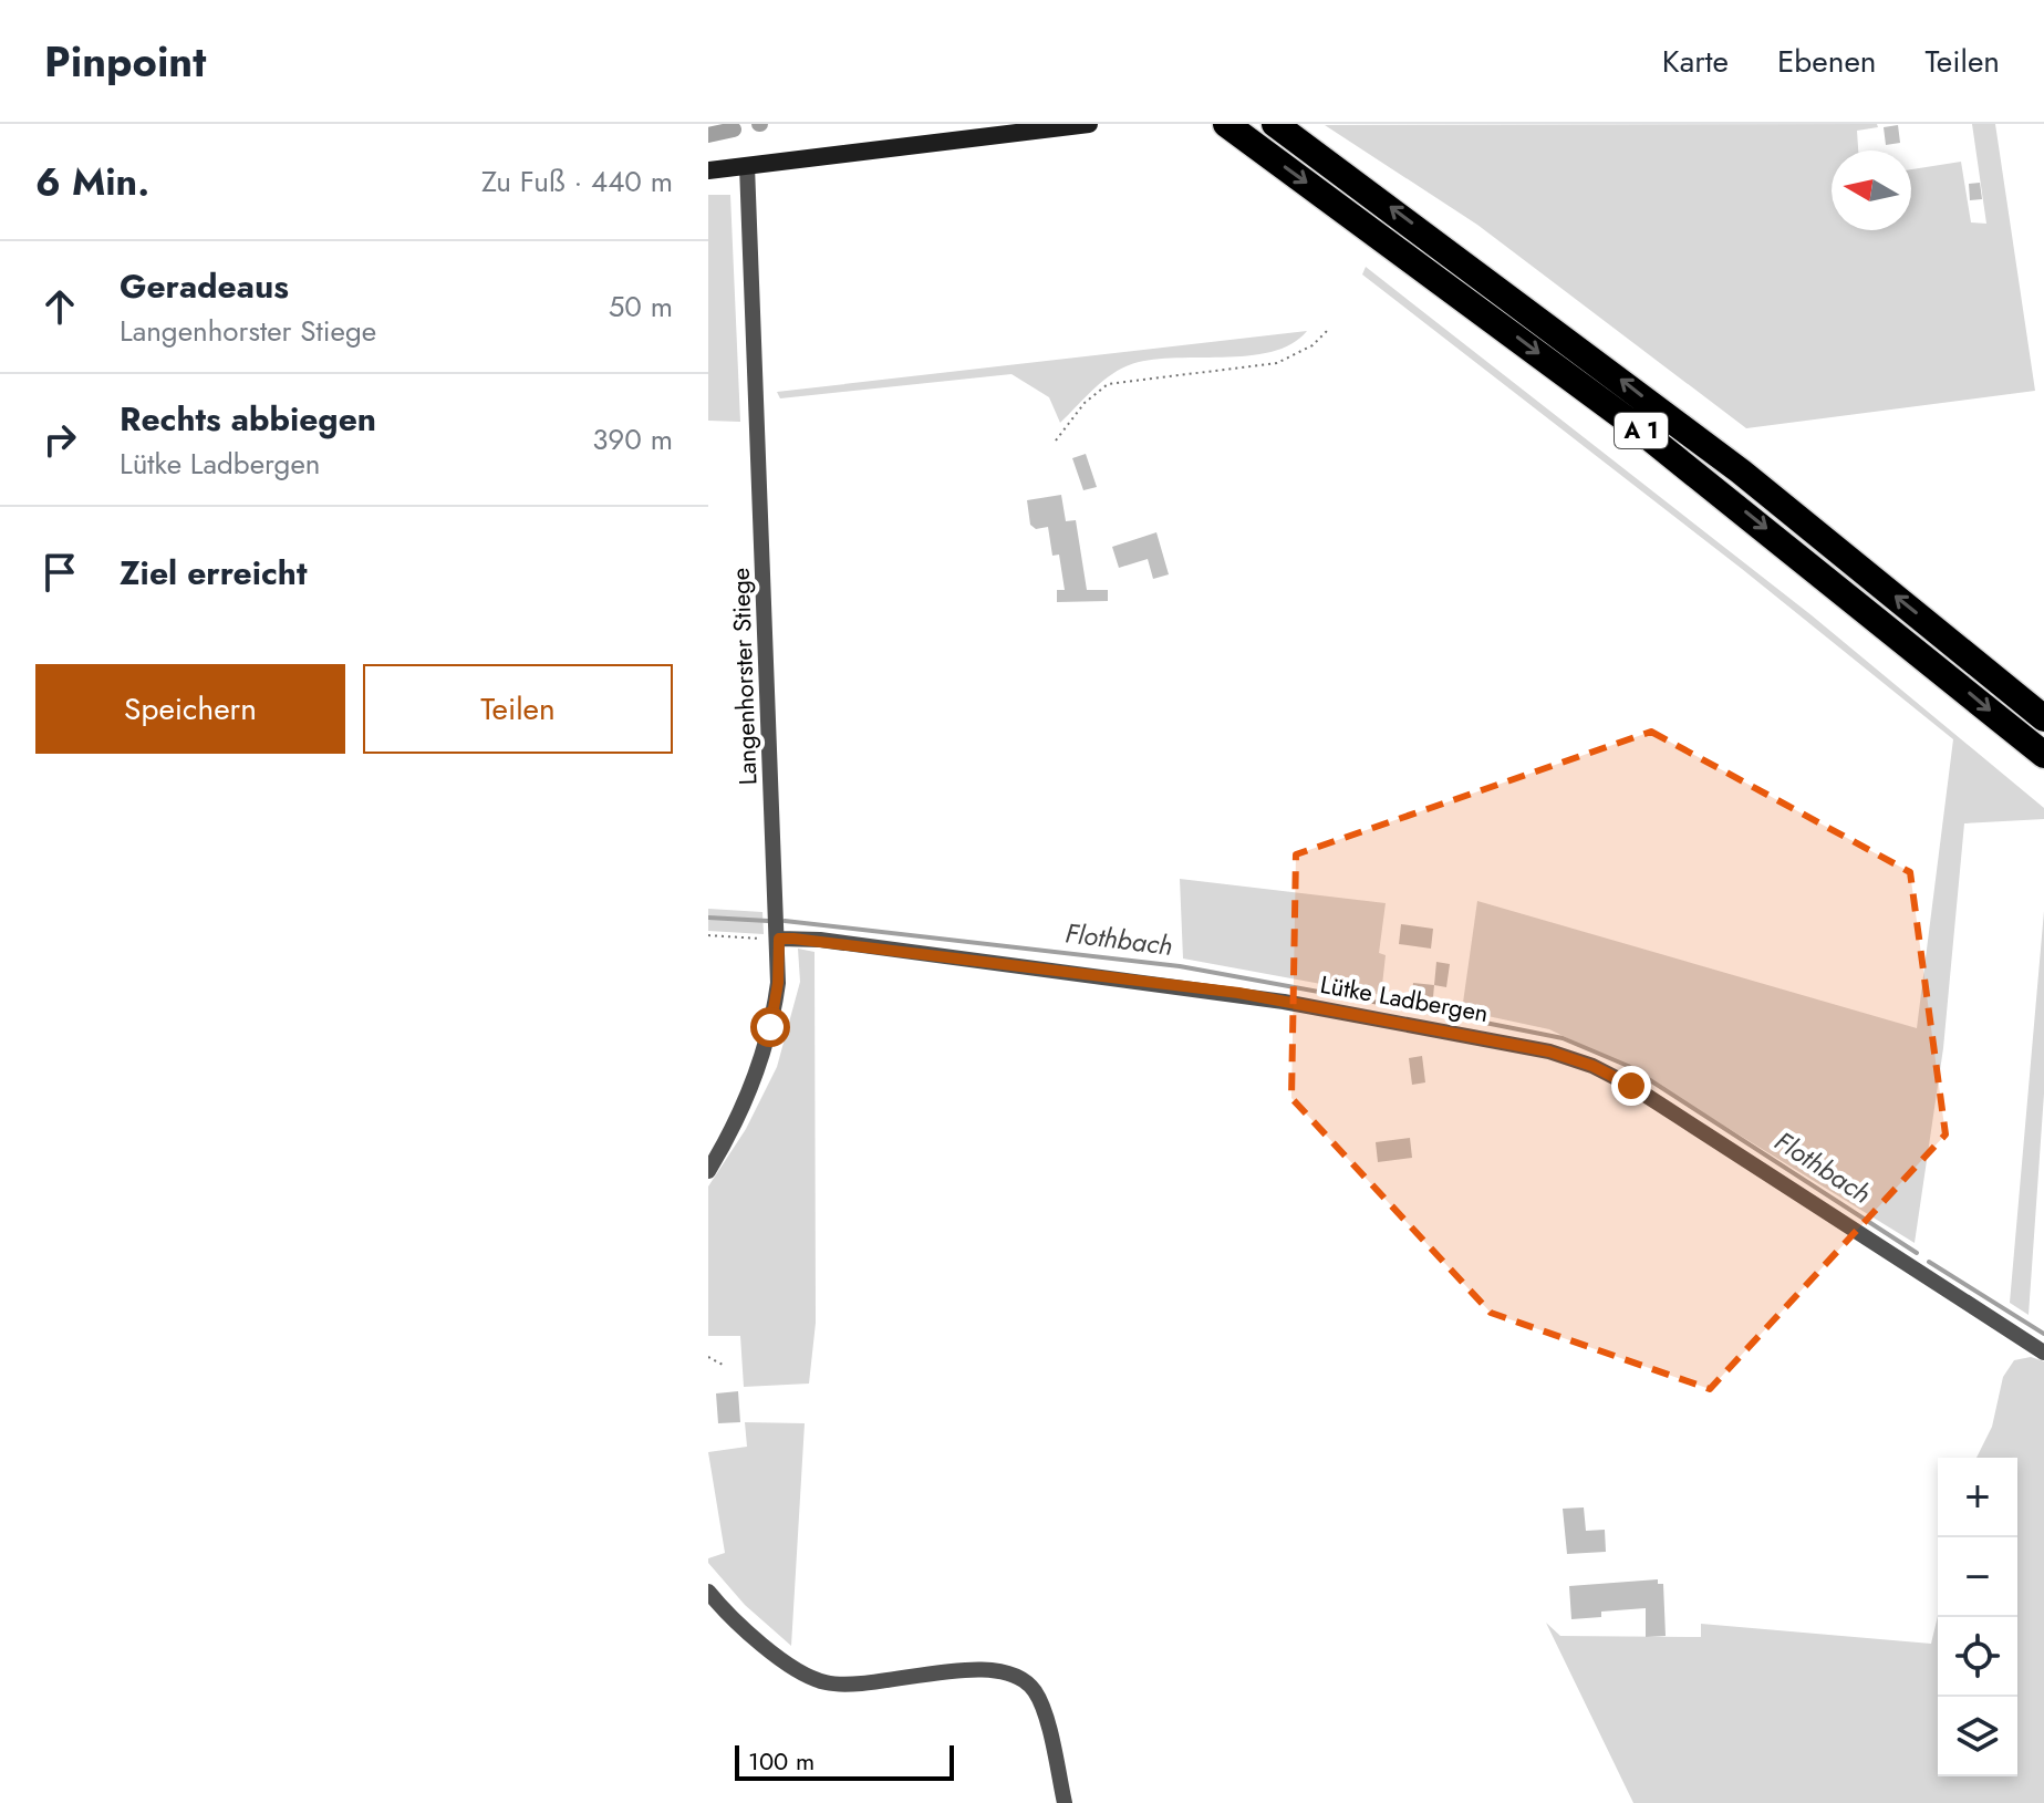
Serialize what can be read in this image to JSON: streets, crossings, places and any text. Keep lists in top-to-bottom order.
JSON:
{
  "streets": {
    "highway": ["A 1"],
    "street": ["Langenhorster Stiege", "Lütke Ladbergen"]
  },
  "crossings": [
    ["Langenhorster Stiege", "Lütke Ladbergen"]
  ],
  "water": ["Flothbach"],
  "scale_bar": "100 m",
  "north": "left",
  "page": {
    "header": "Pinpoint",
    "nav": ["Karte", "Ebenen", "Teilen"],
    "heading": ["6 Min.", "Zu Fuß · 440 m"],
    "list": [
      ["Geradeaus", "Langenhorster Stiege", "50 m"],
      ["Rechts abbiegen", "Lütke Ladbergen", "390 m"],
      "Ziel erreicht"
    ],
    "buttons": ["Speichern", "Teilen"],
    "map_buttons": ["+", "−"],
    "scale": "100 m"
  }
}
